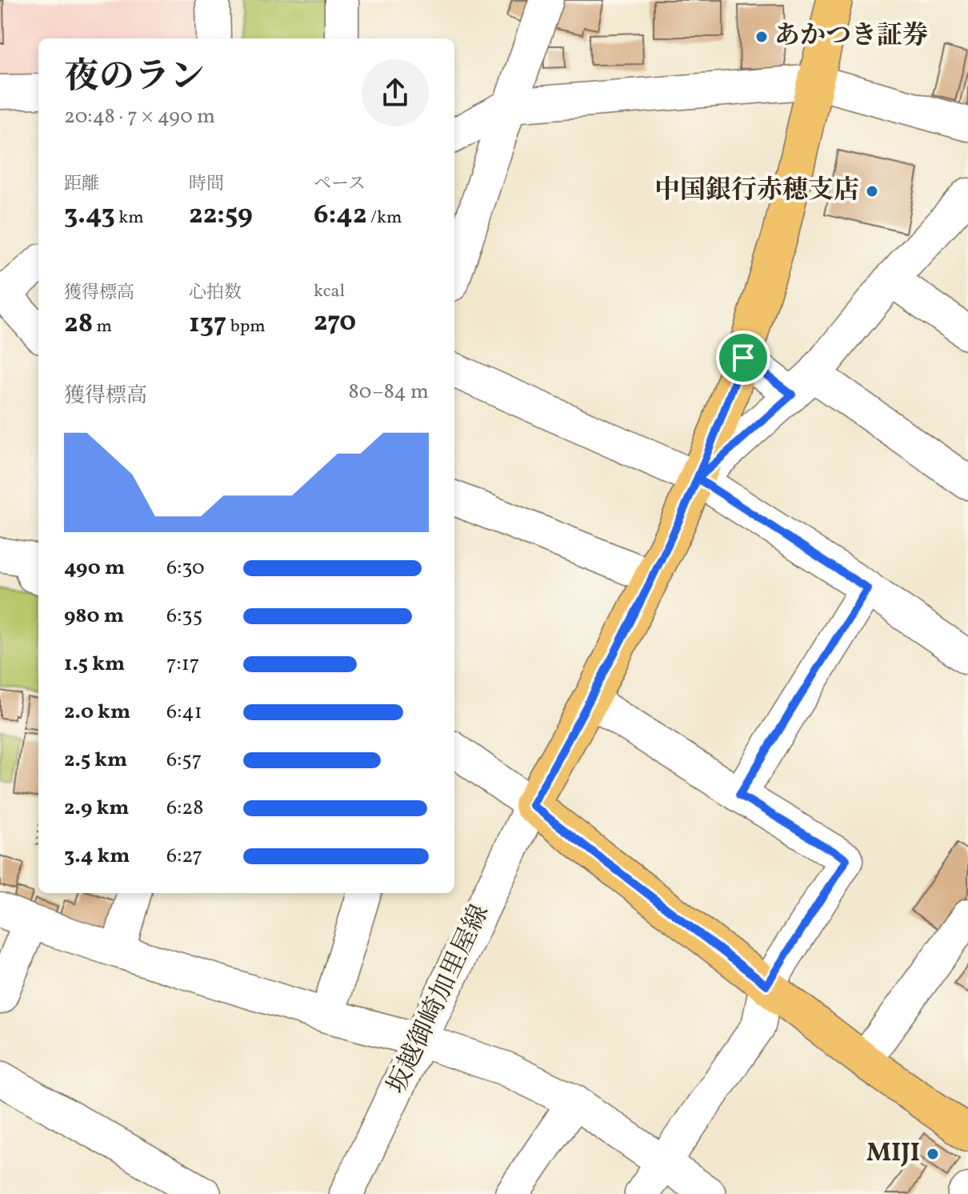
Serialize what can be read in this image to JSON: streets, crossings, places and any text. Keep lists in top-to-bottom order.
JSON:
{
  "streets": {
    "main road": ["坂越御崎加里屋線"]
  },
  "places": ["あかつき証券", "中国銀行赤穂支店", "MIJI"],
  "page": {
    "heading": ["夜のラン", "20:48 · 7 × 490 m"],
    "stats": [
      ["距離", "3.43 km"],
      ["時間", "22:59"],
      ["ペース", "6:42 /km"],
      ["獲得標高", "28 m"],
      ["心拍数", "137 bpm"],
      ["kcal", "270"]
    ],
    "chart": ["獲得標高", "80–84 m"],
    "list": [
      {
        "name": "490 m",
        "note": "6:30"
      },
      {
        "name": "980 m",
        "note": "6:35"
      },
      {
        "name": "1.5 km",
        "note": "7:17"
      },
      {
        "name": "2.0 km",
        "note": "6:41"
      },
      {
        "name": "2.5 km",
        "note": "6:57"
      },
      {
        "name": "2.9 km",
        "note": "6:28"
      },
      {
        "name": "3.4 km",
        "note": "6:27"
      }
    ]
  }
}
